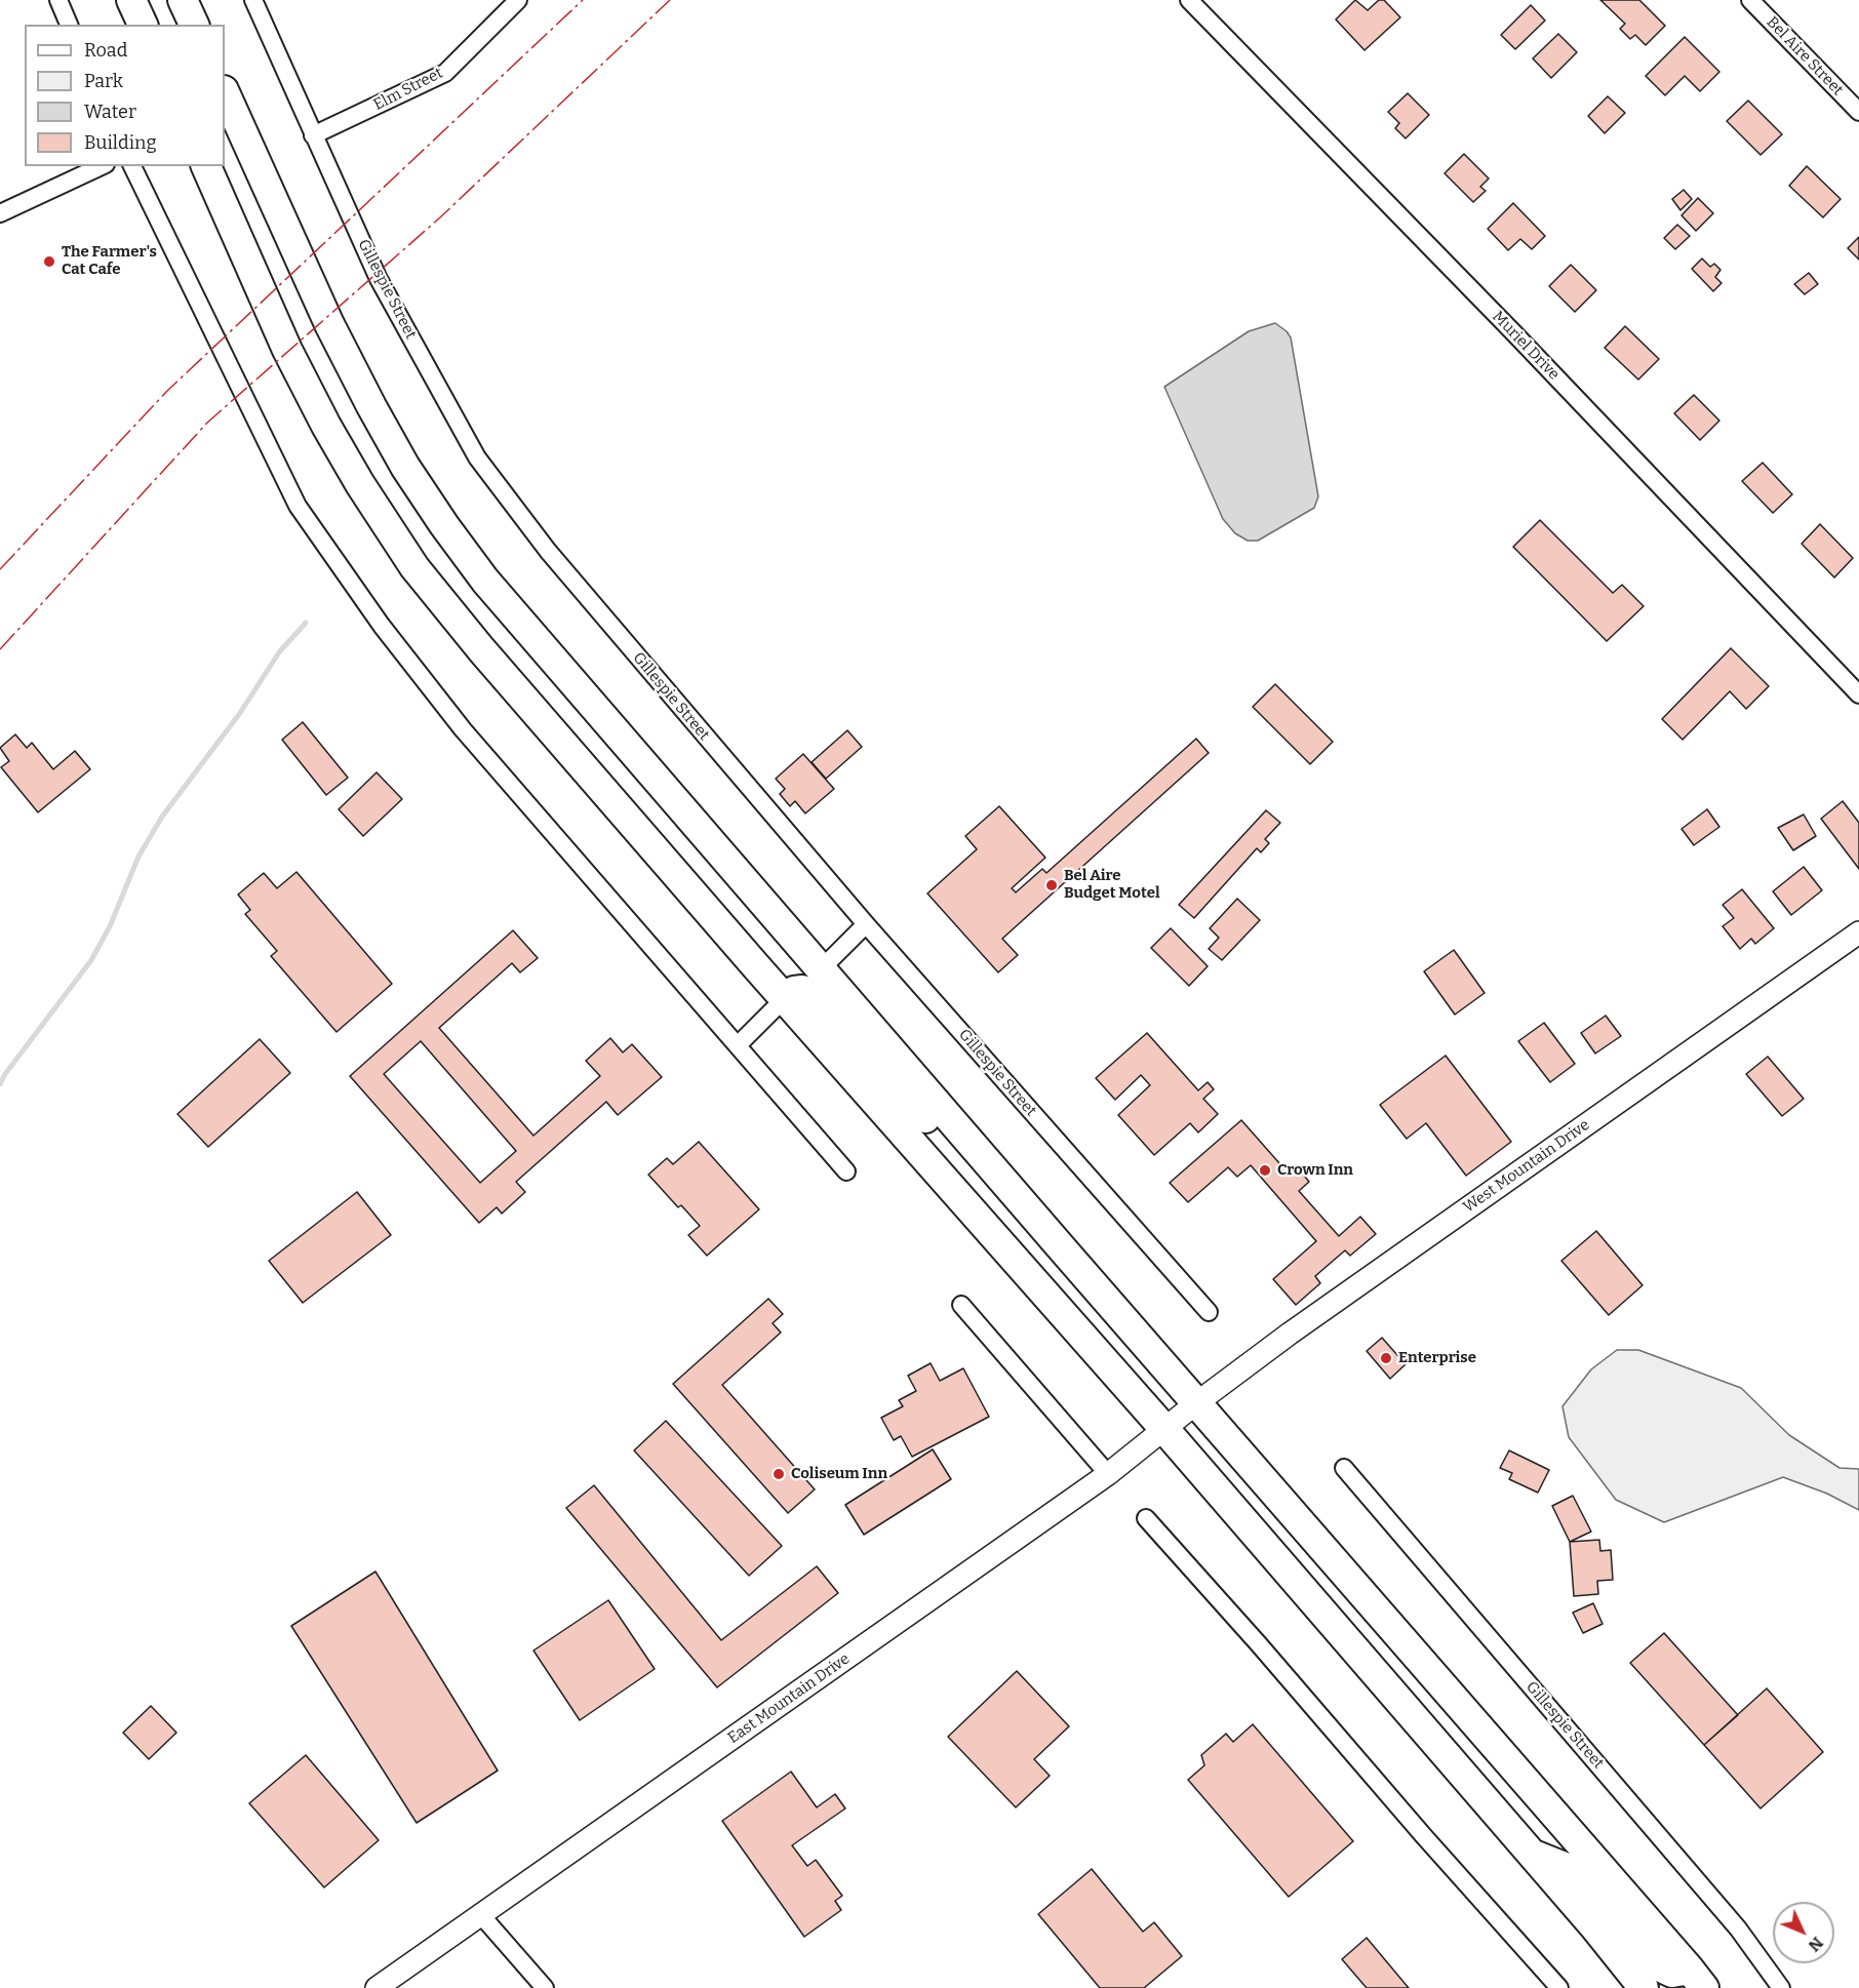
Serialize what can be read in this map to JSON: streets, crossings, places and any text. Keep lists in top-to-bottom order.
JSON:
{
  "streets": {
    "street": [
      "Bel Aire Street",
      "Elm Street",
      "Gillespie Street",
      "Muriel Drive",
      "West Mountain Drive",
      "East Mountain Drive"
    ]
  },
  "crossings": [
    ["Elm Street", "Gillespie Street"],
    ["West Mountain Drive", "East Mountain Drive"]
  ],
  "places": [
    "The Farmer's Cat Cafe",
    "Bel Aire Budget Motel",
    "Crown Inn",
    "Enterprise",
    "Coliseum Inn"
  ],
  "legend": [
    "Road",
    "Park",
    "Water",
    "Building"
  ],
  "north": "bottom right"
}
